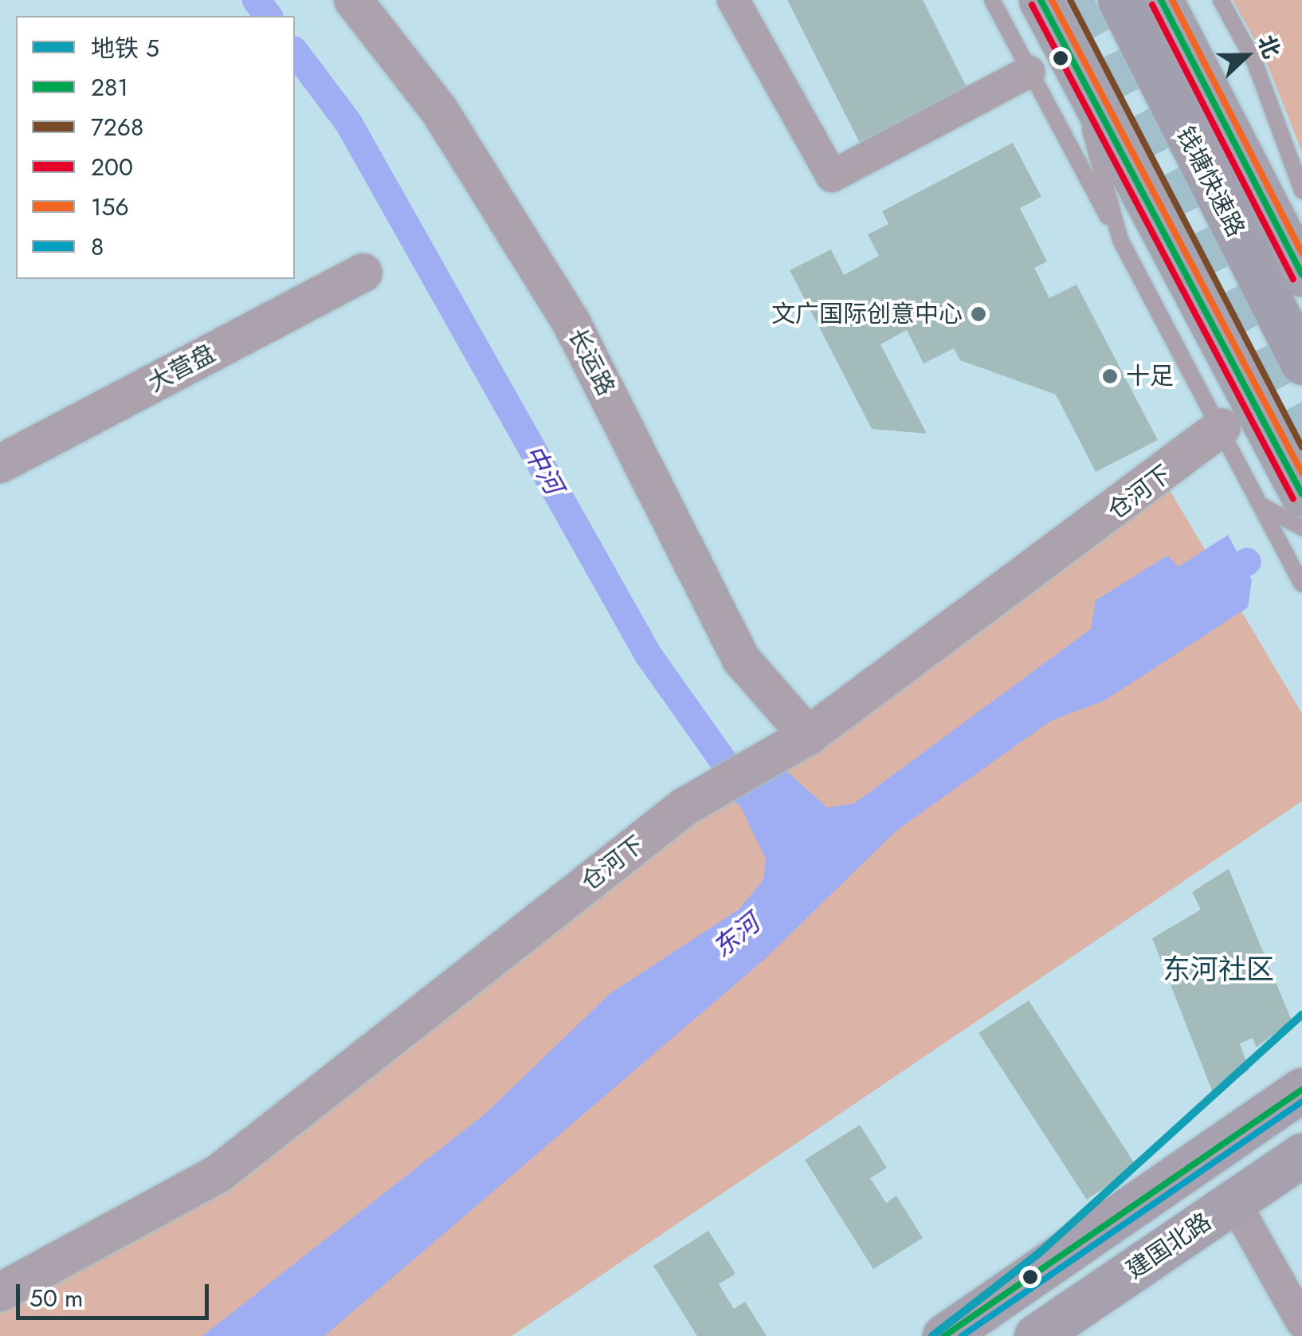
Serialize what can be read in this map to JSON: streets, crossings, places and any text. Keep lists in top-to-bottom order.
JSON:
{
  "streets": {
    "highway": ["钱塘快速路"],
    "main road": ["建国北路"],
    "street": ["长运路", "大营盘", "仓河下"]
  },
  "crossings": [
    ["长运路", "仓河下"]
  ],
  "districts": ["东河社区"],
  "water": ["中河", "东河"],
  "places": ["文广国际创意中心", "十足"],
  "lines": [
    "transit line 281",
    "transit line 7268",
    "transit line 156",
    "transit line 200",
    "metro line 5",
    "transit line 8"
  ],
  "legend": [
    "地铁 5",
    "281",
    "7268",
    "200",
    "156",
    "8"
  ],
  "scale_bar": "50 m",
  "north": "right"
}
